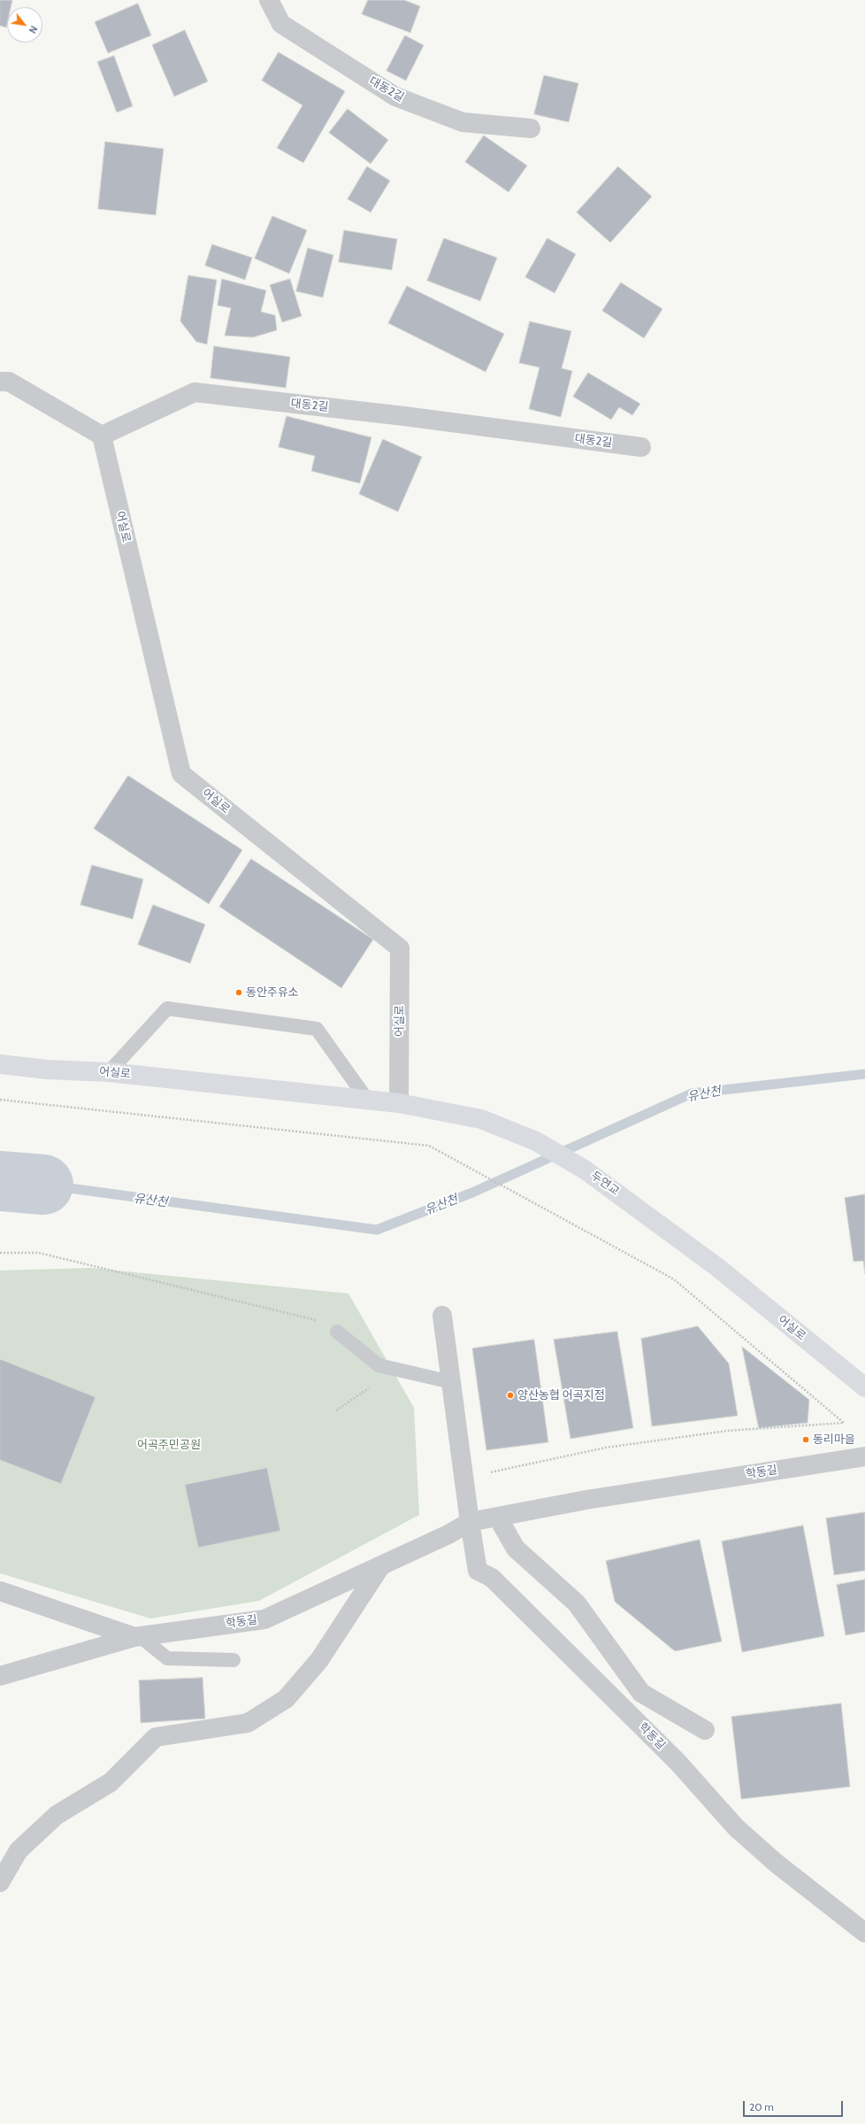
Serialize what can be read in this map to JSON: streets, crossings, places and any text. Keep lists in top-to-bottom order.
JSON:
{
  "streets": {
    "main road": ["어실로", "두연교"],
    "street": ["대동2길", "학동길"]
  },
  "crossings": [
    ["대동2길", "어실로"],
    ["어실로", "두연교"]
  ],
  "water": ["유산천"],
  "parks": ["어곡주민공원"],
  "places": ["동안주유소", "양산농협 어곡지점", "동리마을"],
  "scale_bar": "20 m",
  "north": "bottom right"
}
